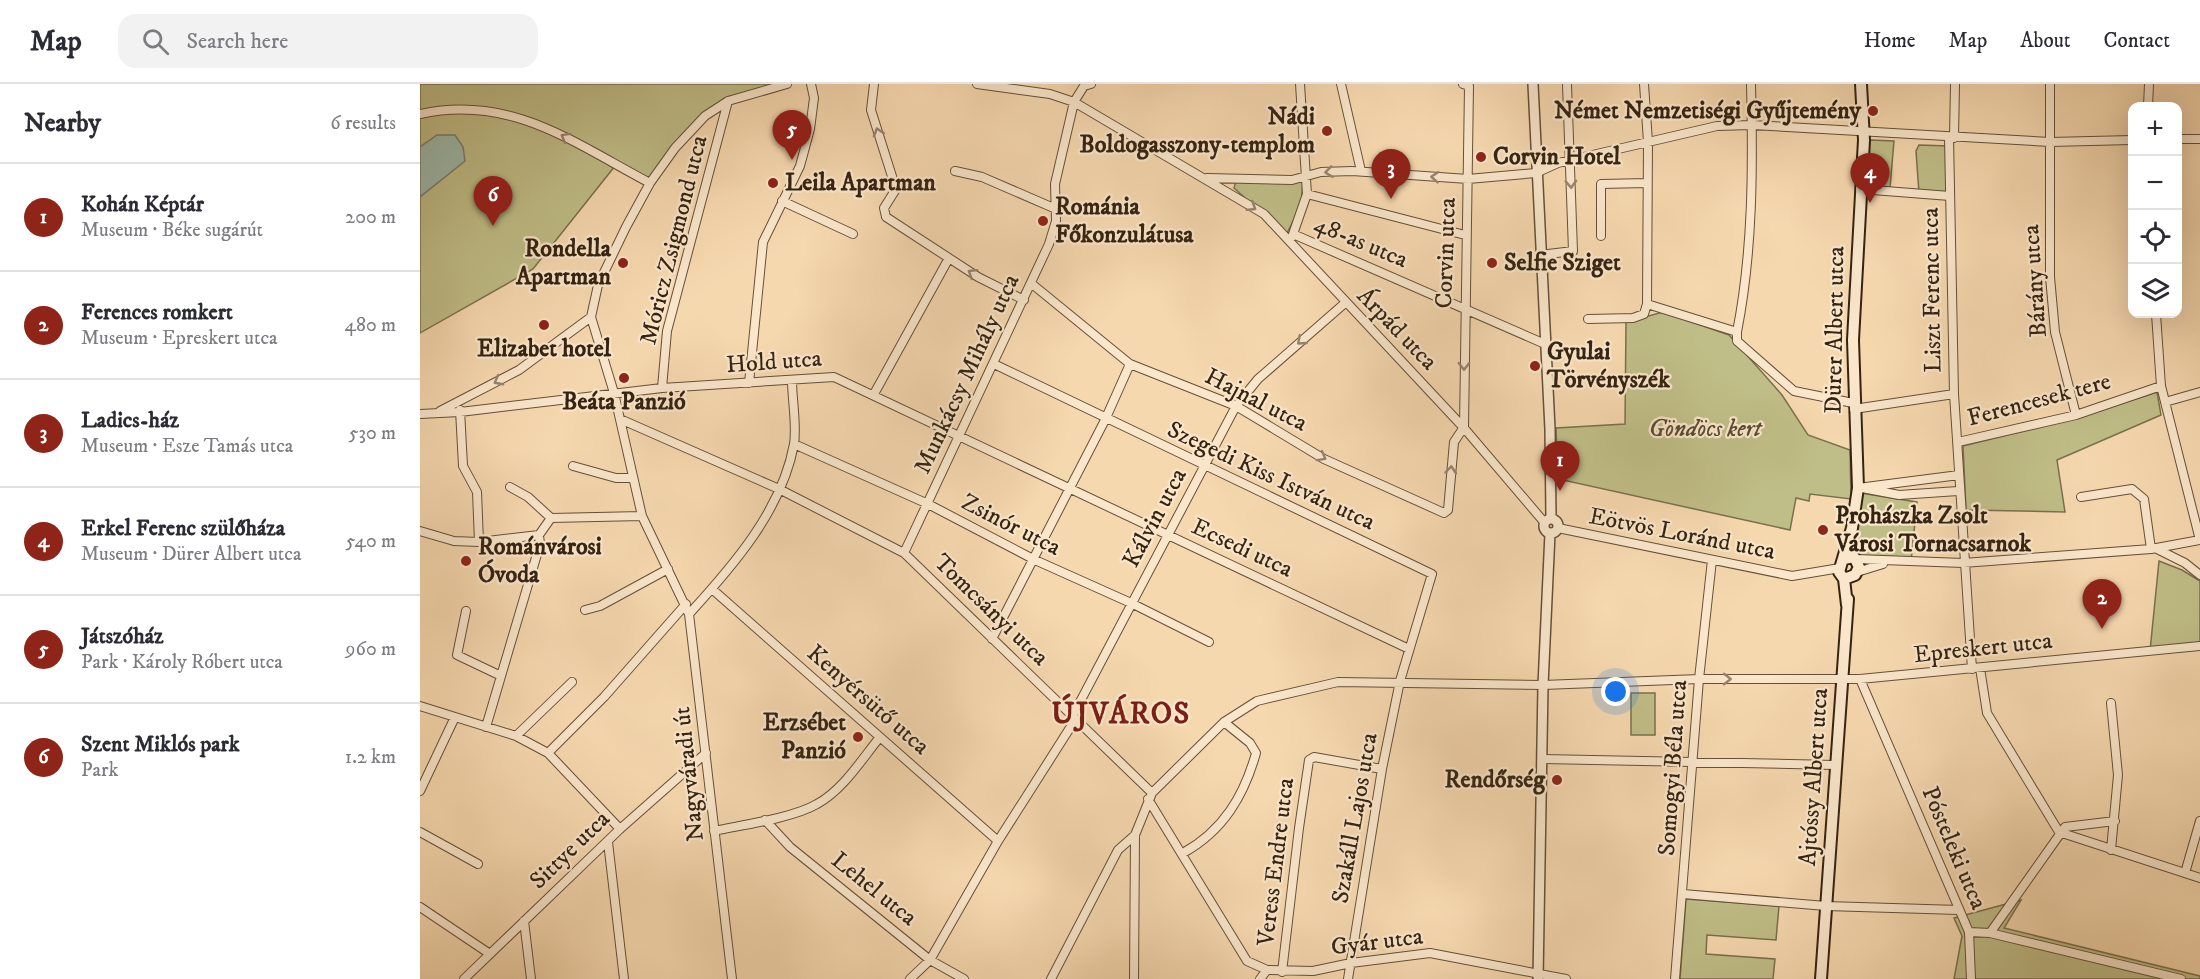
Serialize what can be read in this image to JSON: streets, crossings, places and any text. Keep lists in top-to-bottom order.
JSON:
{
  "streets": {
    "main road": ["Dürer Albert utca", "Ajtóssy Albert utca"],
    "street": [
      "Móricz Zsigmond utca",
      "48-as utca",
      "Corvin utca",
      "Bárány utca",
      "Liszt Ferenc utca",
      "Árpád utca",
      "Hold utca",
      "Munkácsy Mihály utca",
      "Hajnal utca",
      "Ferencesek tere",
      "Szegedi Kiss István utca",
      "Kálvin utca",
      "Zsinór utca",
      "Eötvös Loránd utca",
      "Ecsedi utca",
      "Tomcsányi utca",
      "Epreskert utca",
      "Kenyérsütő utca",
      "Somogyi Béla utca",
      "Nagyváradi út",
      "Szakáll Lajos utca",
      "Pósteleki utca",
      "Sittye utca",
      "Veress Endre utca",
      "Lehel utca",
      "Gyár utca"
    ]
  },
  "crossings": [
    ["Móricz Zsigmond utca", "Hold utca"],
    ["48-as utca", "Corvin utca"],
    ["Corvin utca", "Árpád utca"],
    ["Corvin utca", "Hajnal utca"],
    ["Bárány utca", "Ferencesek tere"],
    ["Liszt Ferenc utca", "Ferencesek tere"],
    ["Árpád utca", "Munkácsy Mihály utca"],
    ["Árpád utca", "Hajnal utca"],
    ["Árpád utca", "Kálvin utca"],
    ["Dürer Albert utca", "Eötvös Loránd utca"],
    ["Dürer Albert utca", "Ajtóssy Albert utca"],
    ["Hold utca", "Munkácsy Mihály utca"],
    ["Hold utca", "Ecsedi utca"],
    ["Hold utca", "Nagyváradi út"],
    ["Munkácsy Mihály utca", "Hajnal utca"],
    ["Munkácsy Mihály utca", "Szegedi Kiss István utca"],
    ["Munkácsy Mihály utca", "Zsinór utca"],
    ["Munkácsy Mihály utca", "Ecsedi utca"],
    ["Munkácsy Mihály utca", "Tomcsányi utca"],
    ["Hajnal utca", "Kálvin utca"],
    ["Ferencesek tere", "Epreskert utca"],
    ["Szegedi Kiss István utca", "Kálvin utca"],
    ["Szegedi Kiss István utca", "Ecsedi utca"],
    ["Szegedi Kiss István utca", "Epreskert utca"],
    ["Szegedi Kiss István utca", "Szakáll Lajos utca"],
    ["Kálvin utca", "Zsinór utca"],
    ["Kálvin utca", "Ecsedi utca"],
    ["Kálvin utca", "Tomcsányi utca"],
    ["Kálvin utca", "Kenyérsütő utca"],
    ["Kálvin utca", "Lehel utca"],
    ["Eötvös Loránd utca", "Somogyi Béla utca"],
    ["Eötvös Loránd utca", "Ajtóssy Albert utca"],
    ["Tomcsányi utca", "Epreskert utca"],
    ["Tomcsányi utca", "Nagyváradi út"],
    ["Tomcsányi utca", "Gyár utca"],
    ["Epreskert utca", "Somogyi Béla utca"],
    ["Epreskert utca", "Ajtóssy Albert utca"],
    ["Epreskert utca", "Szakáll Lajos utca"],
    ["Epreskert utca", "Pósteleki utca"],
    ["Nagyváradi út", "Sittye utca"],
    ["Szakáll Lajos utca", "Veress Endre utca"],
    ["Szakáll Lajos utca", "Gyár utca"],
    ["Veress Endre utca", "Gyár utca"]
  ],
  "districts": ["ÚJVÁROS"],
  "parks": ["Göndöcs kert"],
  "places": [
    "Német Nemzetiségi Gyűjtemény",
    "Nádi Boldogasszony-templom",
    "Corvin Hotel",
    "Leila Apartman",
    "Románia Főkonzulátusa",
    "Rondella Apartman",
    "Selfie Sziget",
    "Elizabet hotel",
    "Gyulai Törvényszék",
    "Beáta Panzió",
    "Prohászka Zsolt Városi Tornacsarnok",
    "Románvárosi Óvoda",
    "Erzsébet Panzió",
    "Rendőrség"
  ],
  "page": {
    "header": "Map",
    "search": "Search here",
    "nav": [
      "Home",
      "Map",
      "About",
      "Contact"
    ],
    "heading": ["Nearby", "6 results"],
    "map_buttons": ["+", "−"],
    "pins": [
      "5",
      "3",
      "4",
      "6",
      "1",
      "2"
    ],
    "list": [
      {
        "mark": "1",
        "name": "Kohán Képtár",
        "note": "Museum · Béke sugárút",
        "value": "200 m"
      },
      {
        "mark": "2",
        "name": "Ferences romkert",
        "note": "Museum · Epreskert utca",
        "value": "480 m"
      },
      {
        "mark": "3",
        "name": "Ladics-ház",
        "note": "Museum · Esze Tamás utca",
        "value": "530 m"
      },
      {
        "mark": "4",
        "name": "Erkel Ferenc szülőháza",
        "note": "Museum · Dürer Albert utca",
        "value": "540 m"
      },
      {
        "mark": "5",
        "name": "Játszóház",
        "note": "Park · Károly Róbert utca",
        "value": "960 m"
      },
      {
        "mark": "6",
        "name": "Szent Miklós park",
        "note": "Park",
        "value": "1.2 km"
      }
    ]
  }
}
